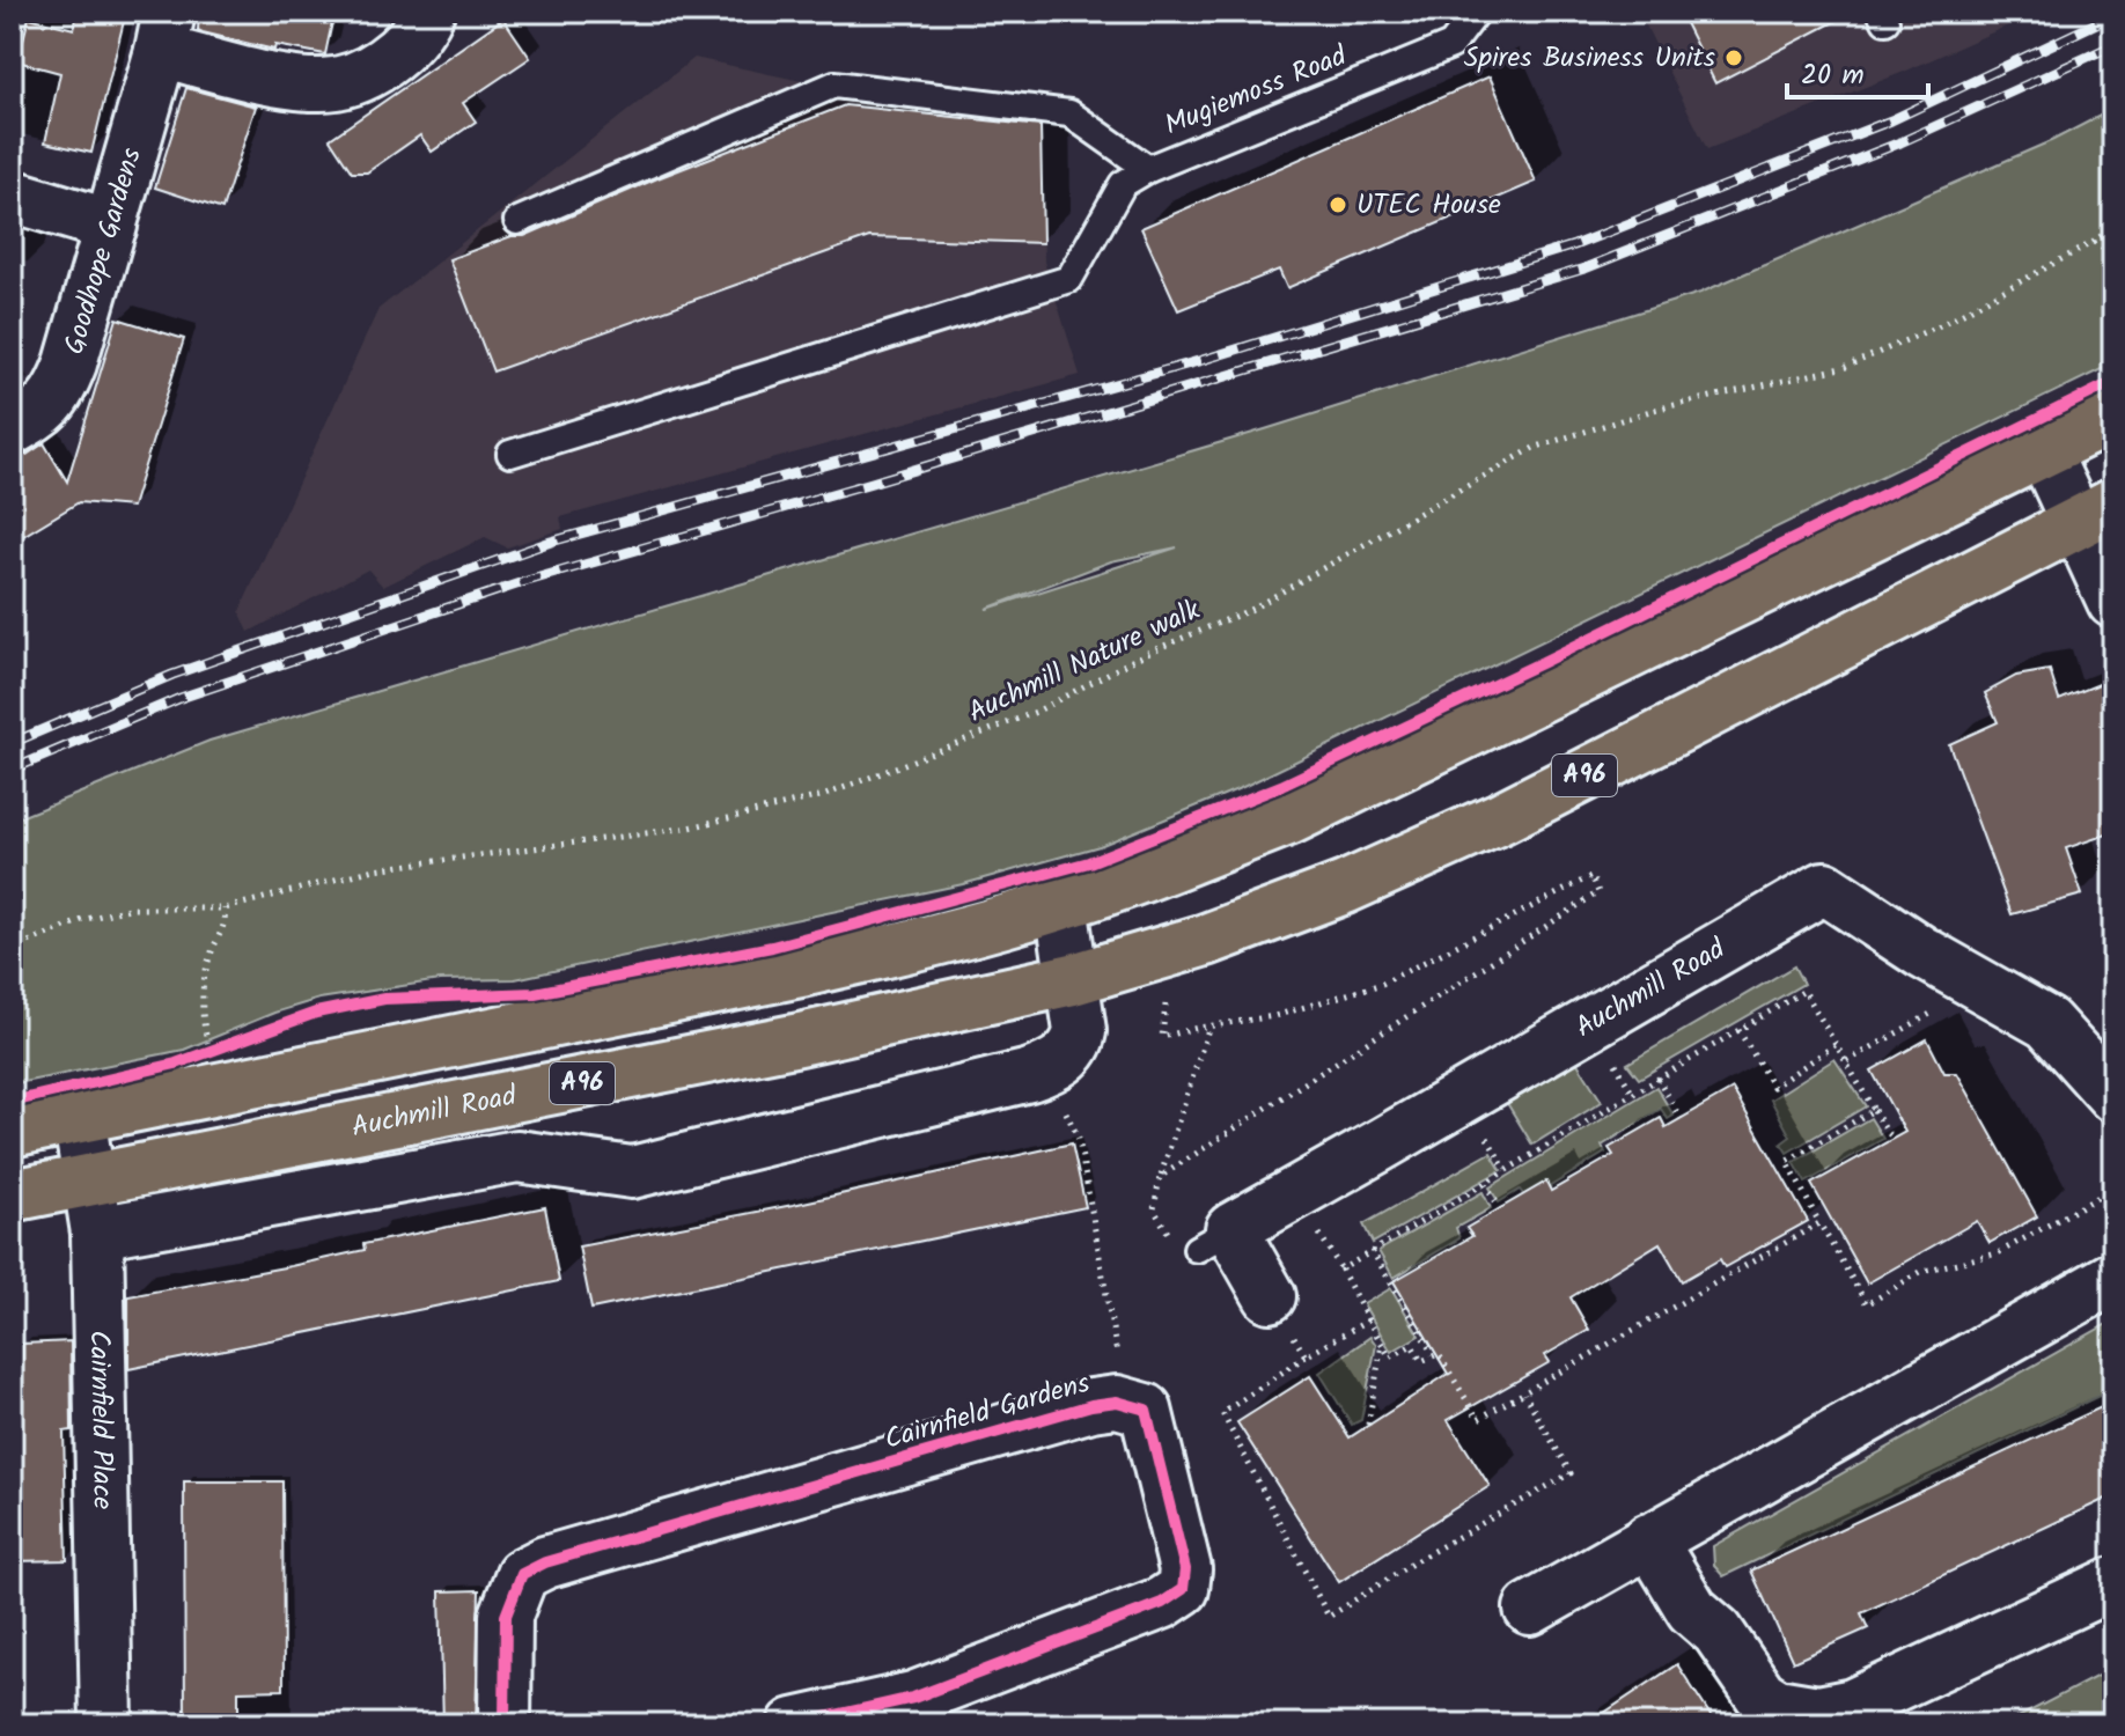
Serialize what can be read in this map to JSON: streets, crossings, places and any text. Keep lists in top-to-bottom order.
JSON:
{
  "streets": {
    "main road": ["A96", "Auchmill Road"],
    "street": ["Goodhope Gardens", "Cairnfield Gardens", "Cairnfield Place"],
    "lane": ["Mugiemoss Road"],
    "path": ["Auchmill Nature walk"]
  },
  "crossings": [
    ["A96", "Auchmill Road"],
    ["A96", "Cairnfield Place"],
    ["Auchmill Road", "Cairnfield Place"]
  ],
  "places": ["Spires Business Units", "UTEC House"],
  "scale_bar": "20 m"
}
